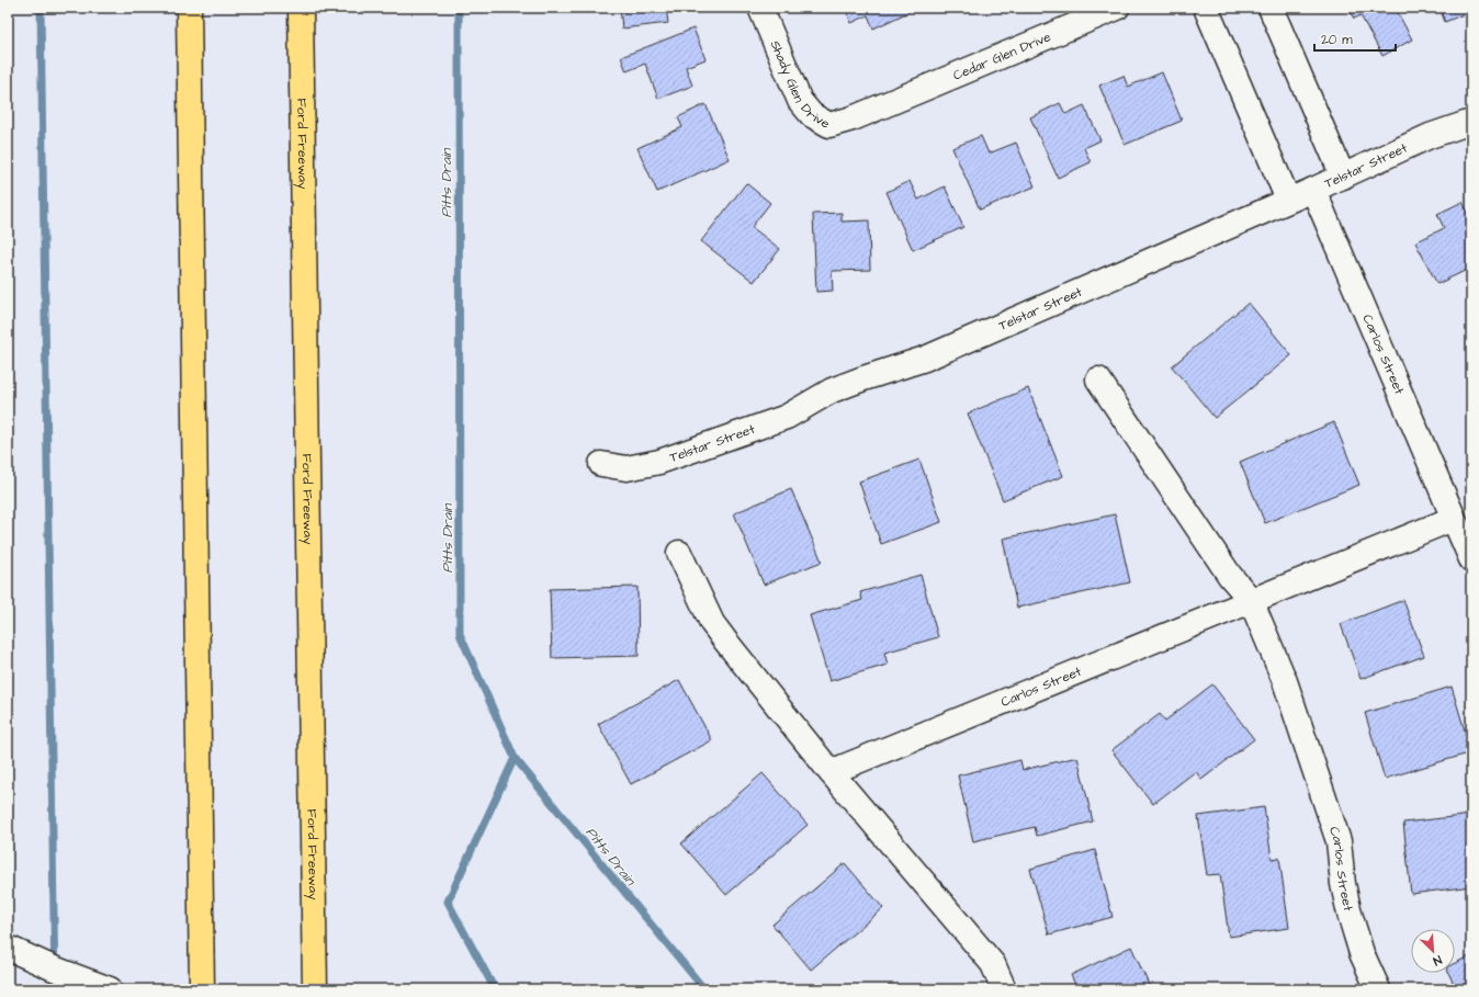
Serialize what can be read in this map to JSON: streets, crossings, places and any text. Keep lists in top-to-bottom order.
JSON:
{
  "streets": {
    "highway": ["Ford Freeway"],
    "street": [
      "Cedar Glen Drive",
      "Shady Glen Drive",
      "Telstar Street",
      "Carlos Street"
    ]
  },
  "crossings": [
    ["Cedar Glen Drive", "Shady Glen Drive"],
    ["Telstar Street", "Carlos Street"]
  ],
  "water": ["Pitts Drain"],
  "scale_bar": "20 m",
  "north": "bottom right"
}
